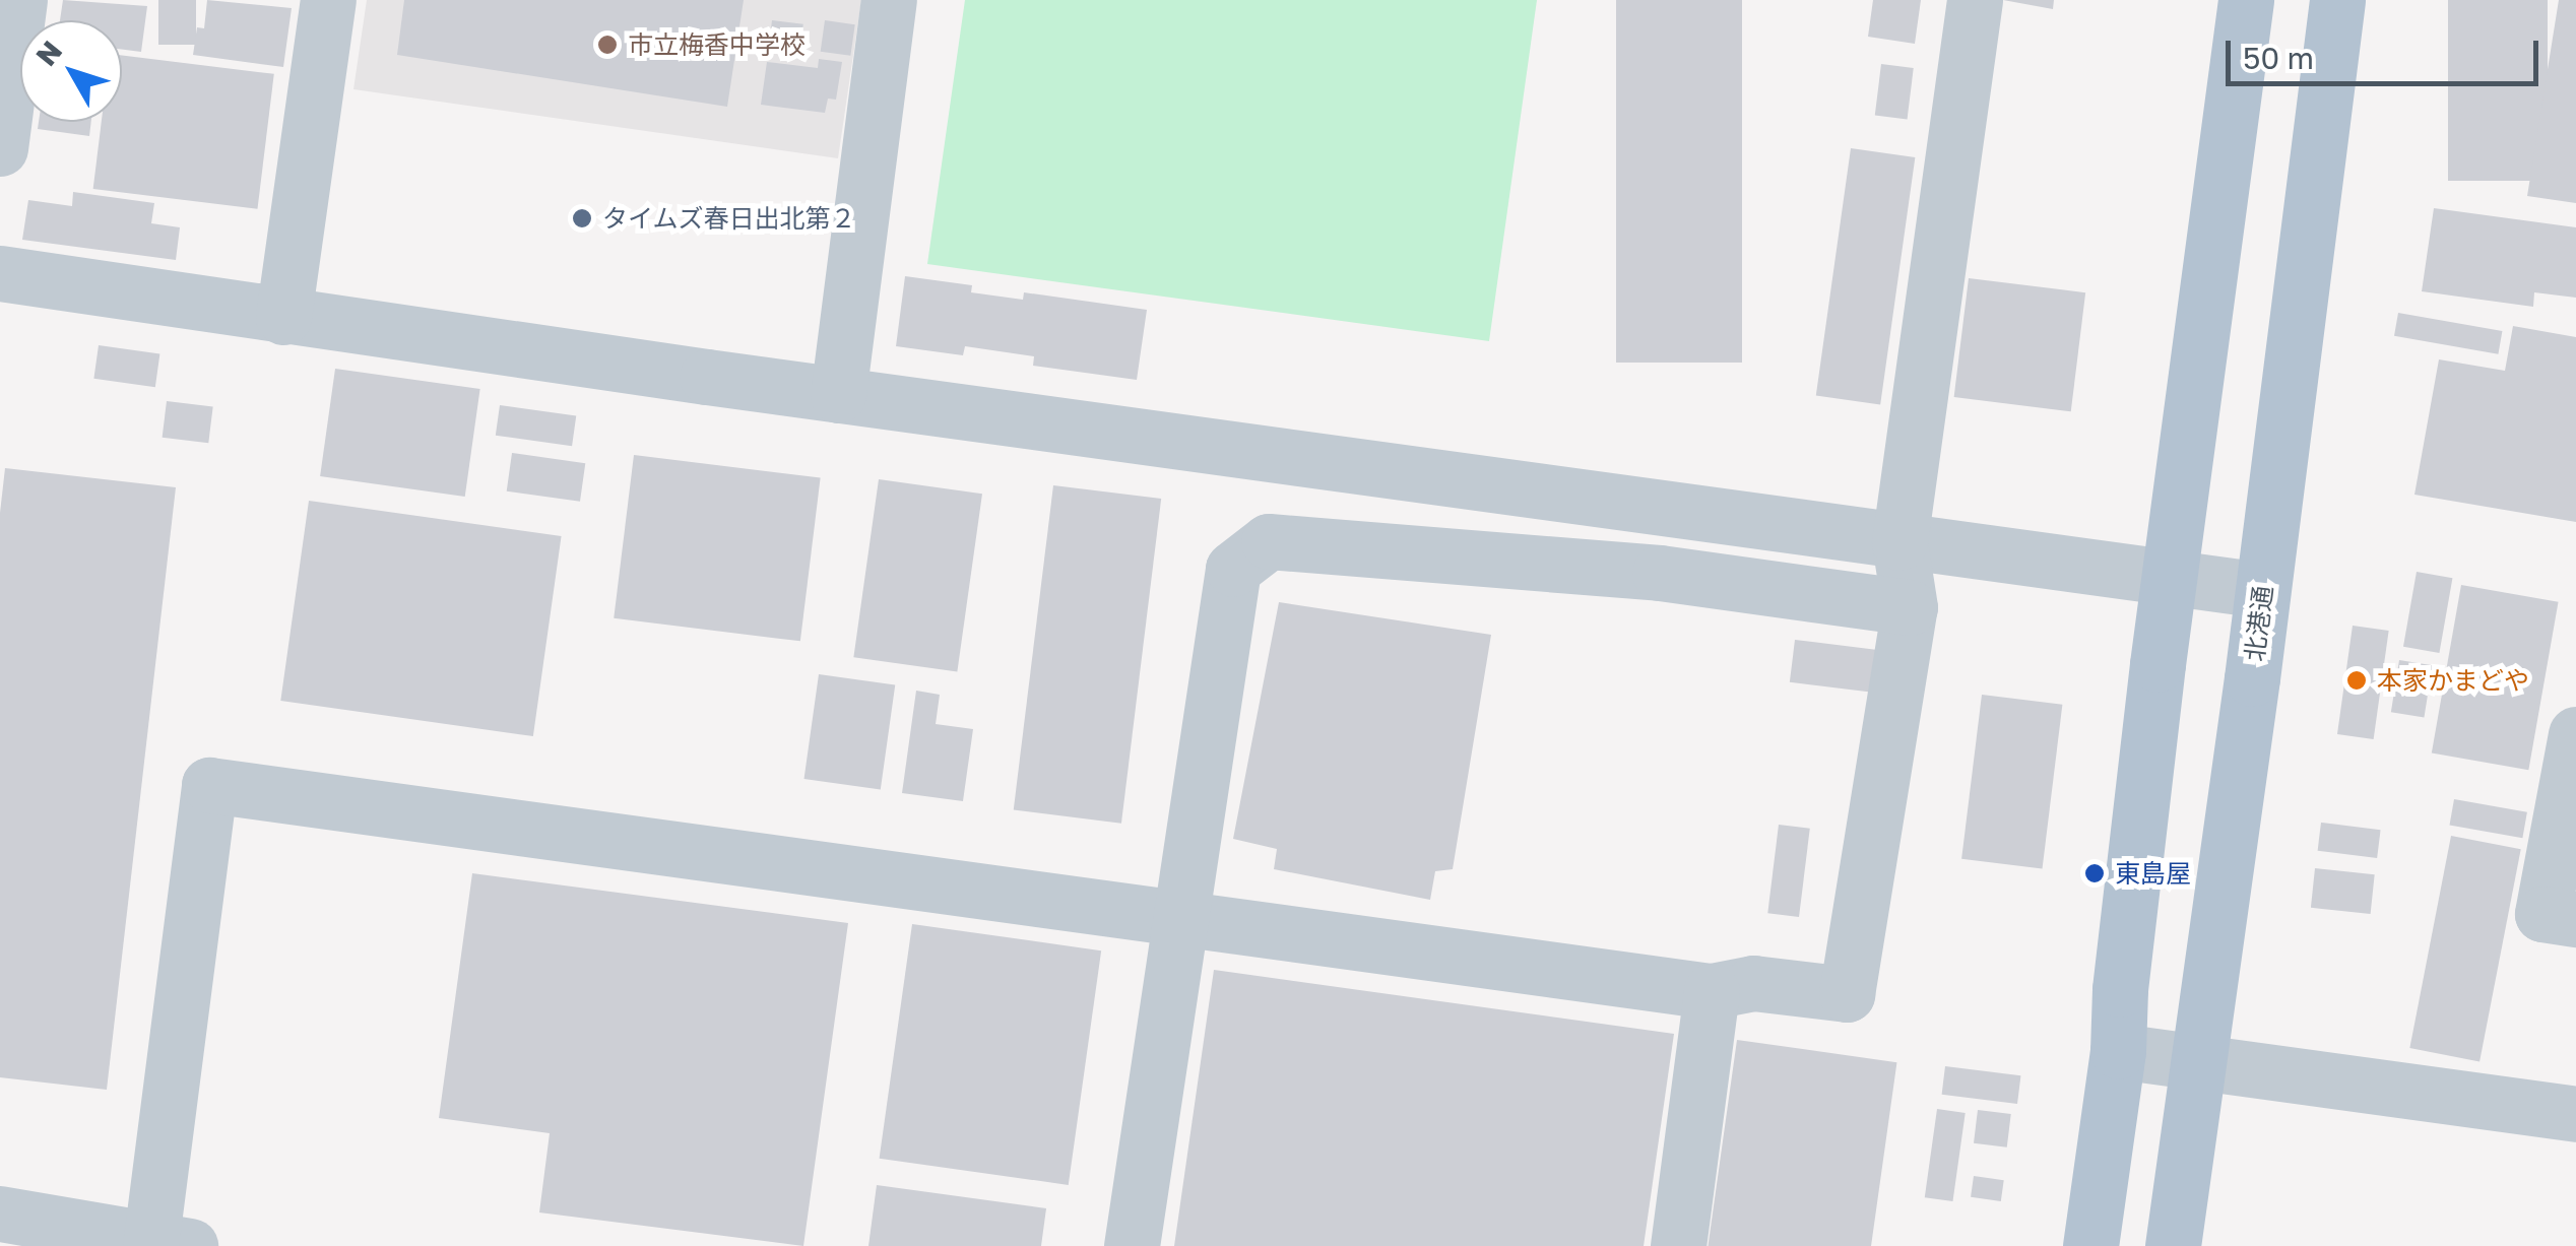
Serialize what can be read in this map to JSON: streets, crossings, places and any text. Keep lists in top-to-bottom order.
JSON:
{
  "streets": {
    "main road": ["北港通"]
  },
  "places": [
    "市立梅香中学校",
    "タイムズ春日出北第２",
    "本家かまどや",
    "東島屋"
  ],
  "scale_bar": "50 m",
  "north": "top left"
}
